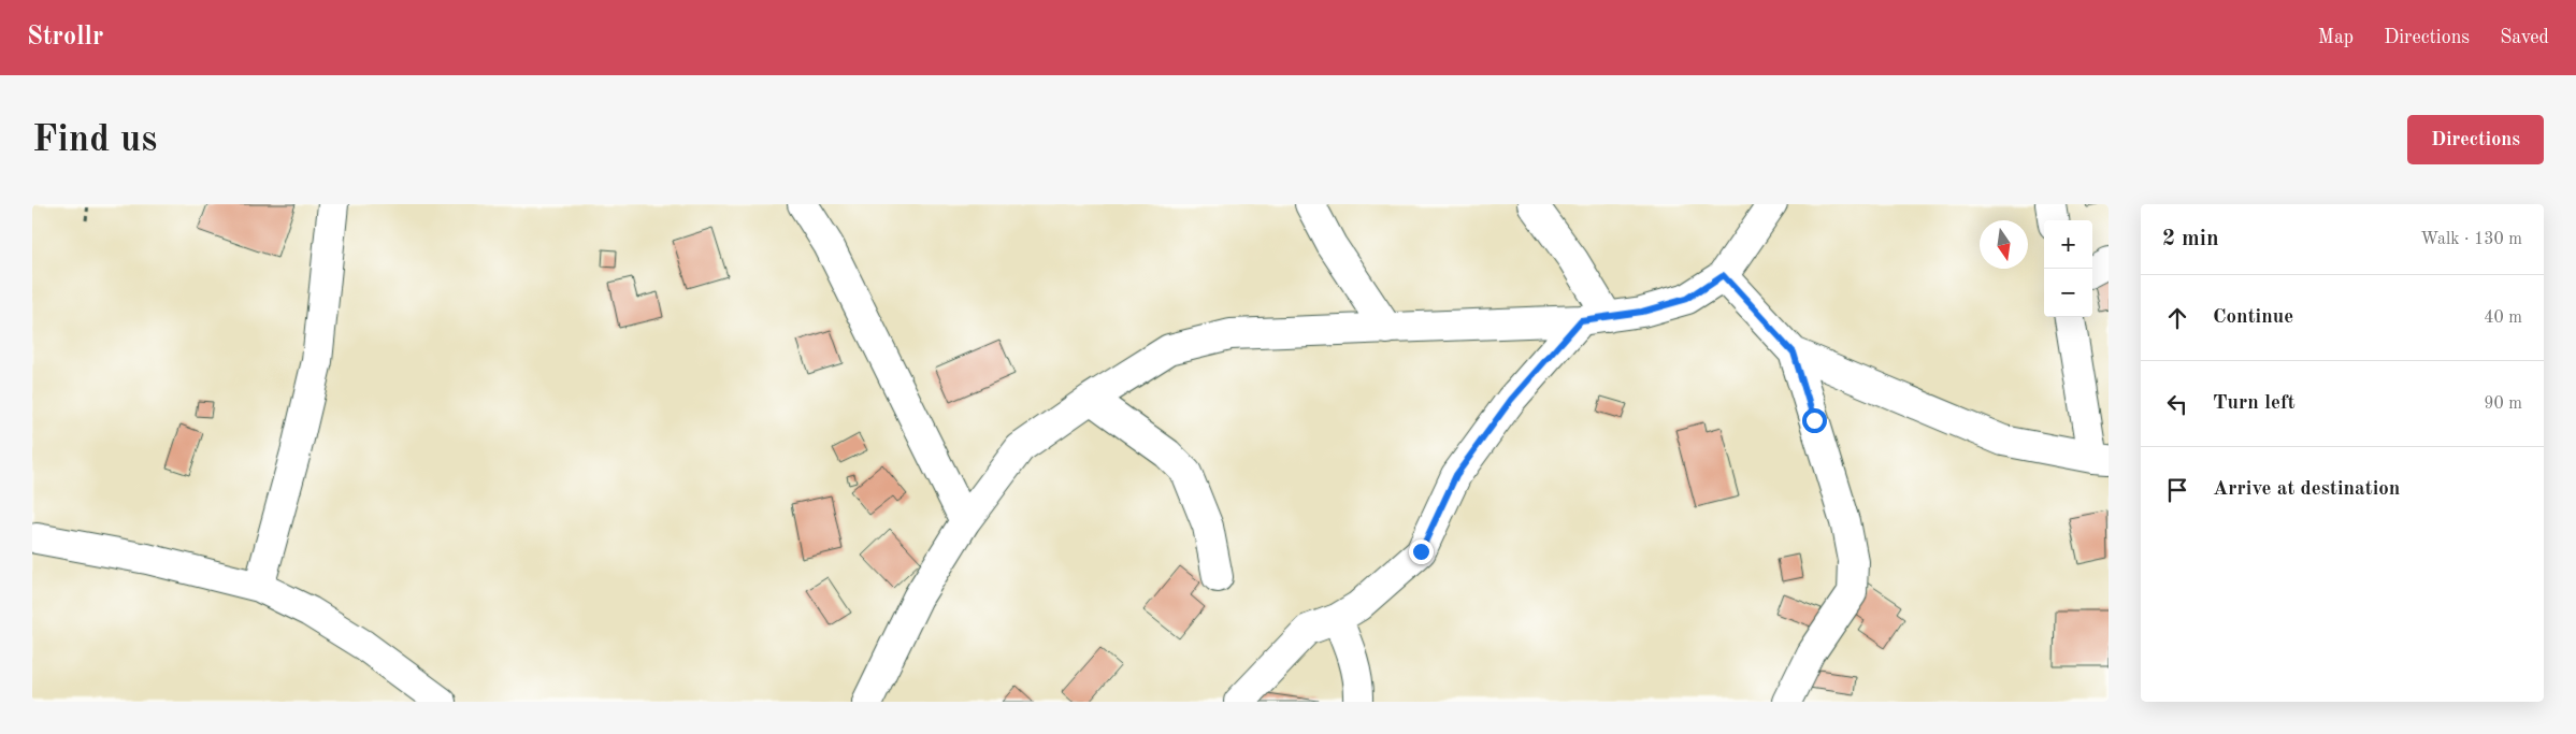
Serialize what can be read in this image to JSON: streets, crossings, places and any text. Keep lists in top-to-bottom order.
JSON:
{
  "north": "bottom",
  "page": {
    "header": "Strollr",
    "nav": ["Map", "Directions", "Saved"],
    "buttons": "Directions",
    "title": "Find us",
    "heading": ["2 min", "Walk · 130 m"],
    "map_buttons": ["+", "−"],
    "list": [
      ["Continue", "40 m"],
      ["Turn left", "90 m"],
      "Arrive at destination"
    ]
  }
}
